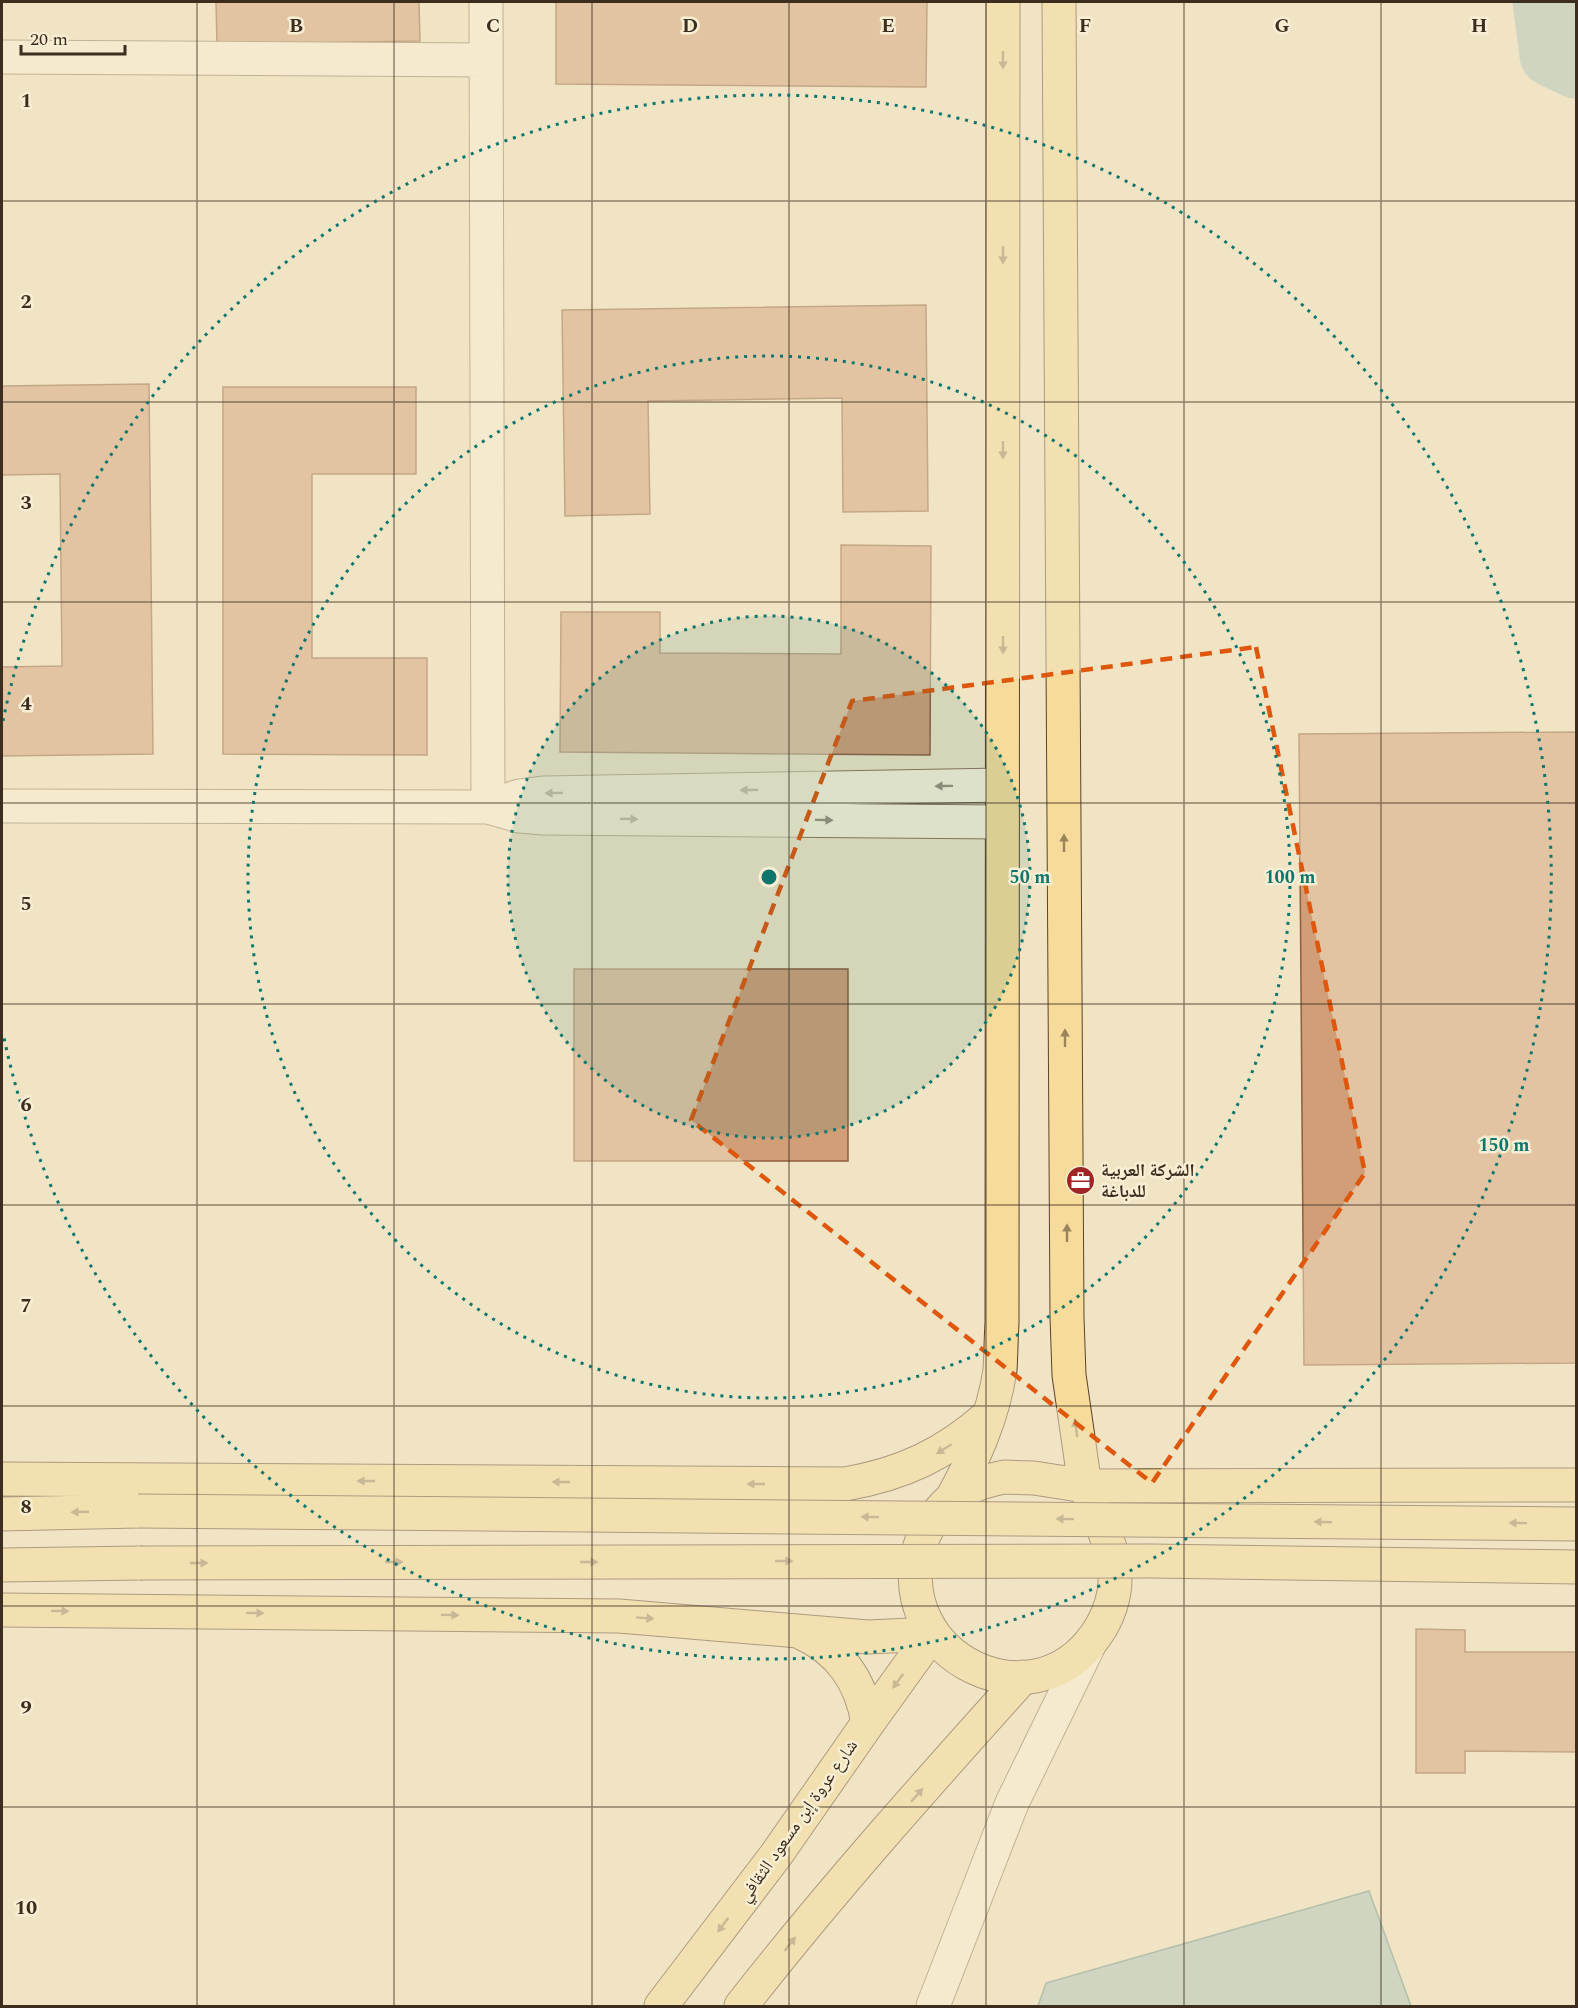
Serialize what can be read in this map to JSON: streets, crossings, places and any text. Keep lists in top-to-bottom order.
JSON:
{
  "streets": {
    "main road": ["شارع عروة إبن مسعود الثقافي"]
  },
  "places": {
    "office": ["الشركة العربية للدباغة"]
  },
  "scale_bar": "20 m",
  "grid": {
    "columns": [
      "B",
      "C",
      "D",
      "E",
      "F",
      "G",
      "H"
    ],
    "rows": [
      "1",
      "2",
      "3",
      "4",
      "5",
      "6",
      "7",
      "8",
      "9",
      "10"
    ]
  },
  "rings": ["50 m", "100 m", "150 m"]
}
